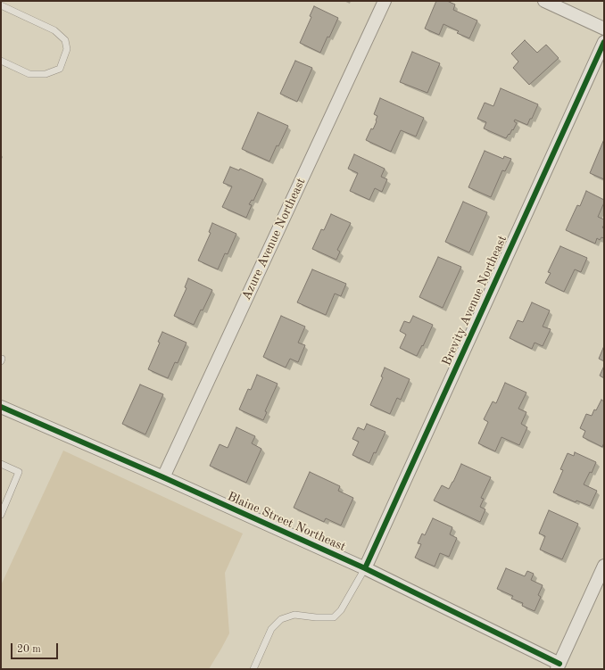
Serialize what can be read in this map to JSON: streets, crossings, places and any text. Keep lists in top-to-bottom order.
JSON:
{
  "streets": {
    "street": ["Azure Avenue Northeast", "Brevity Avenue Northeast", "Blaine Street Northeast"]
  },
  "crossings": [
    ["Azure Avenue Northeast", "Blaine Street Northeast"],
    ["Brevity Avenue Northeast", "Blaine Street Northeast"]
  ],
  "scale_bar": "20 m"
}
